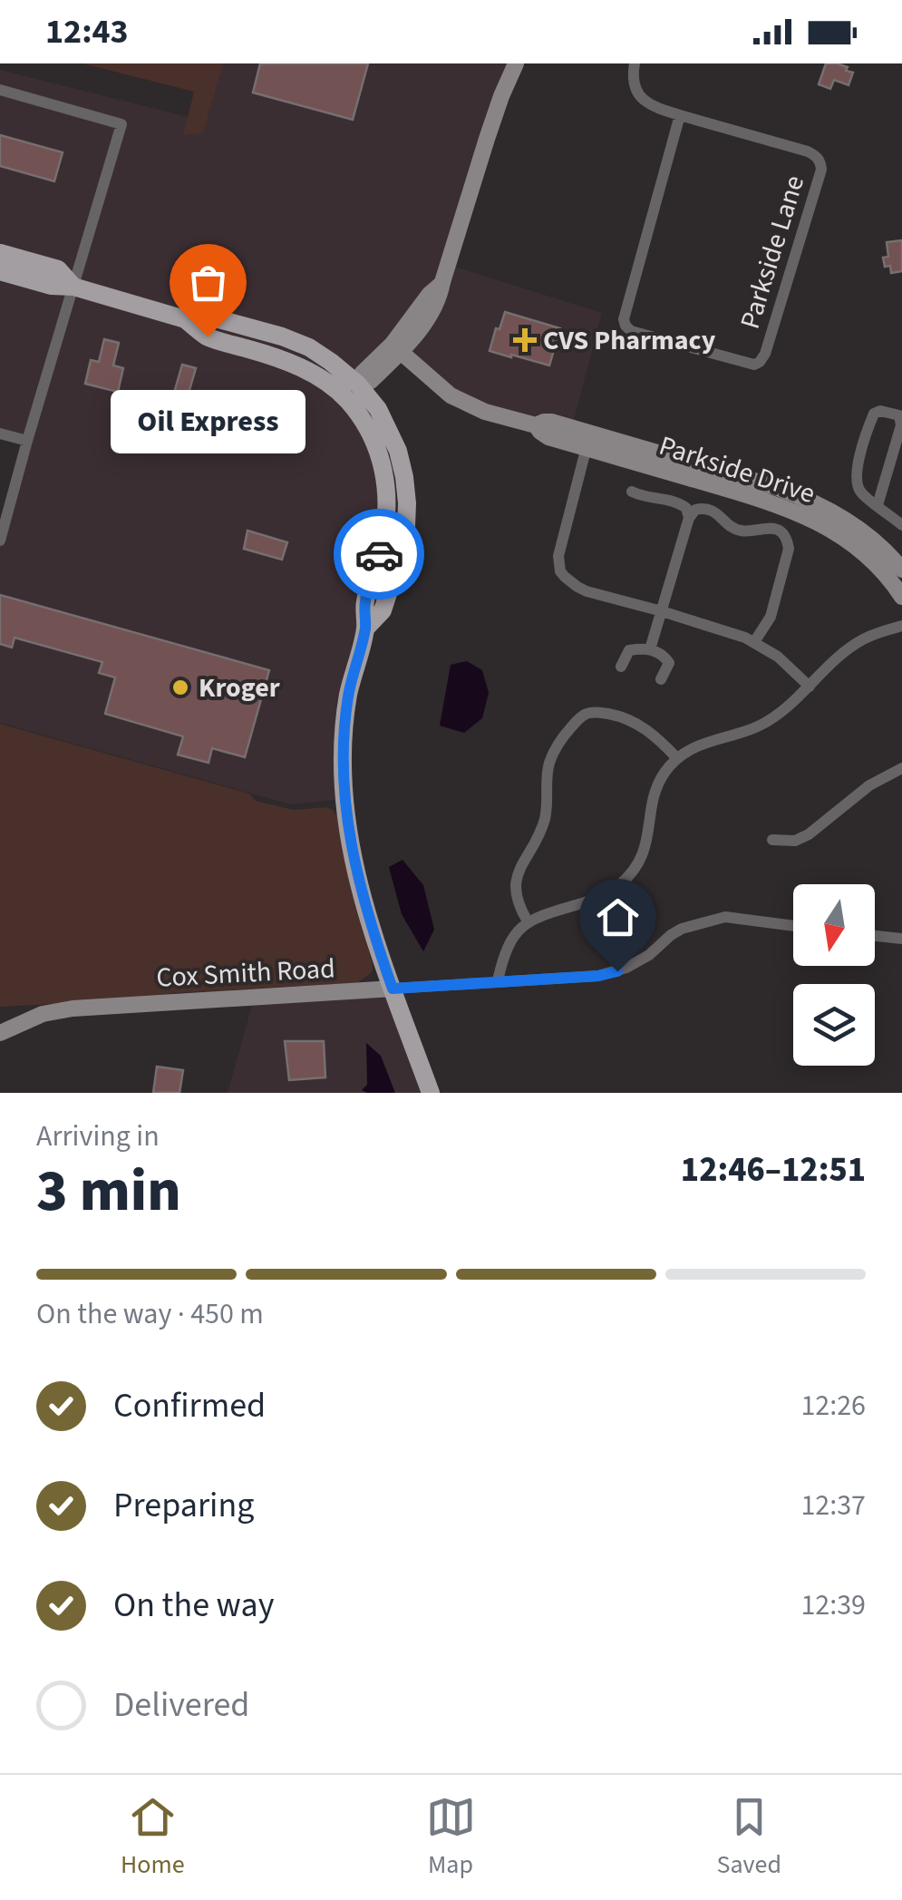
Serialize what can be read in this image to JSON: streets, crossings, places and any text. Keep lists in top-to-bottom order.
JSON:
{
  "streets": {
    "street": ["Parkside Lane", "Parkside Drive", "Cox Smith Road"]
  },
  "places": {
    "other": ["Oil Express", "Kroger"],
    "health": ["CVS Pharmacy"]
  },
  "north": "bottom",
  "page": {
    "status": "12:43",
    "bubble": "Oil Express",
    "heading": ["3 min", "Arriving in", "12:46–12:51"],
    "bar": "On the way · 450 m",
    "list": [
      ["Confirmed", "12:26"],
      ["Preparing", "12:37"],
      ["On the way", "12:39"],
      "Delivered"
    ],
    "tabs": ["Home", "Map", "Saved"]
  }
}
